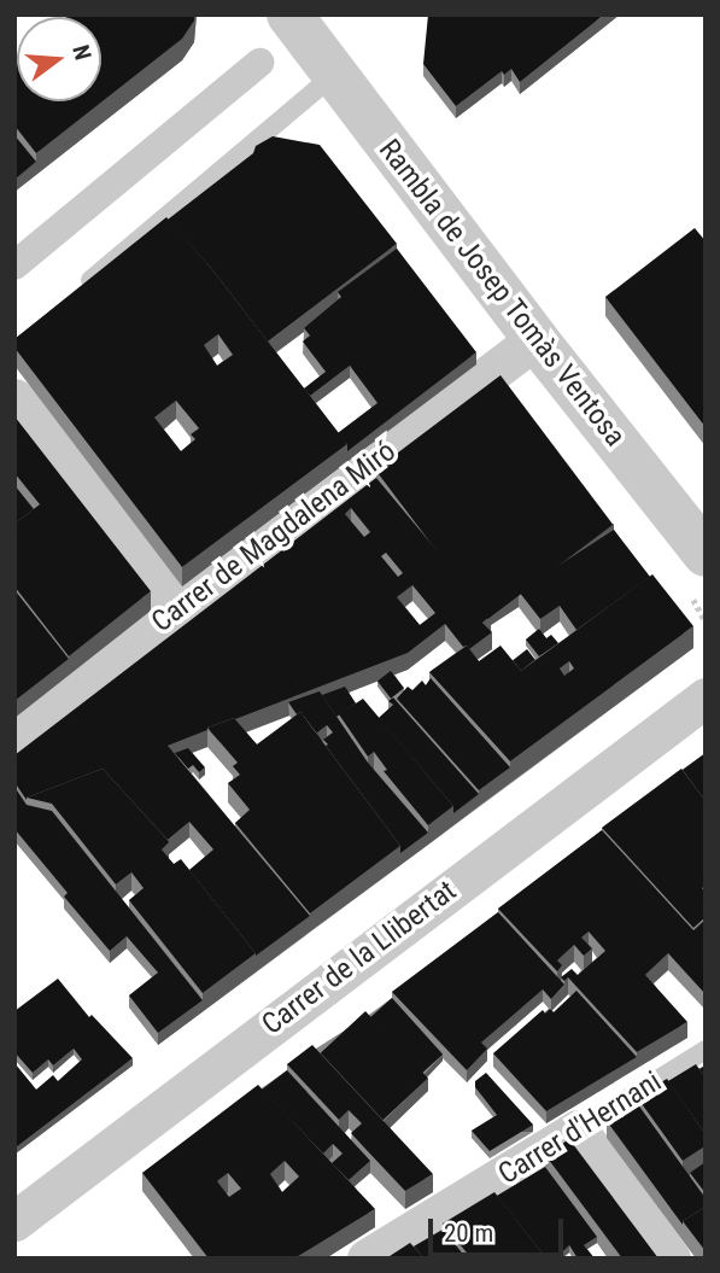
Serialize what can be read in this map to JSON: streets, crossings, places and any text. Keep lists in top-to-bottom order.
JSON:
{
  "streets": {
    "street": [
      "Rambla de Josep Tomàs Ventosa",
      "Carrer de Magdalena Miró",
      "Carrer de la Llibertat",
      "Carrer d'Hernani"
    ]
  },
  "crossings": [
    ["Rambla de Josep Tomàs Ventosa", "Carrer de Magdalena Miró"]
  ],
  "scale_bar": "20 m",
  "north": "right"
}
